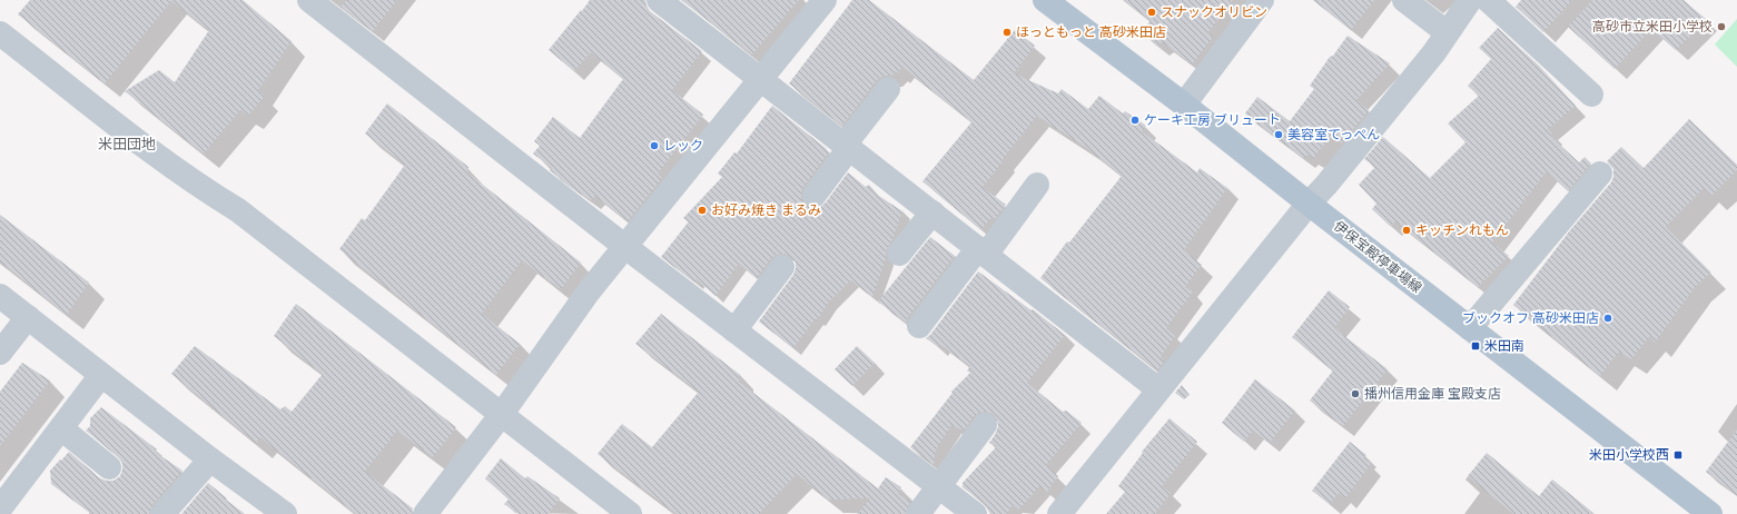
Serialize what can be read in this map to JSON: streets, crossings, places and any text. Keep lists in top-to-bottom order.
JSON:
{
  "streets": {
    "main road": ["伊保宝殿停車場線"]
  },
  "districts": ["米田団地"],
  "places": {
    "other": [
      "スナックオリビン",
      "高砂市立米田小学校",
      "ほっともっと 高砂米田店",
      "ケーキ工房 ブリュート",
      "美容室てっぺん",
      "レック",
      "お好み焼き まるみ",
      "キッチンれもん",
      "ブックオフ 高砂米田店",
      "播州信用金庫 宝殿支店"
    ],
    "transit": ["米田南", "米田小学校西"]
  }
}
